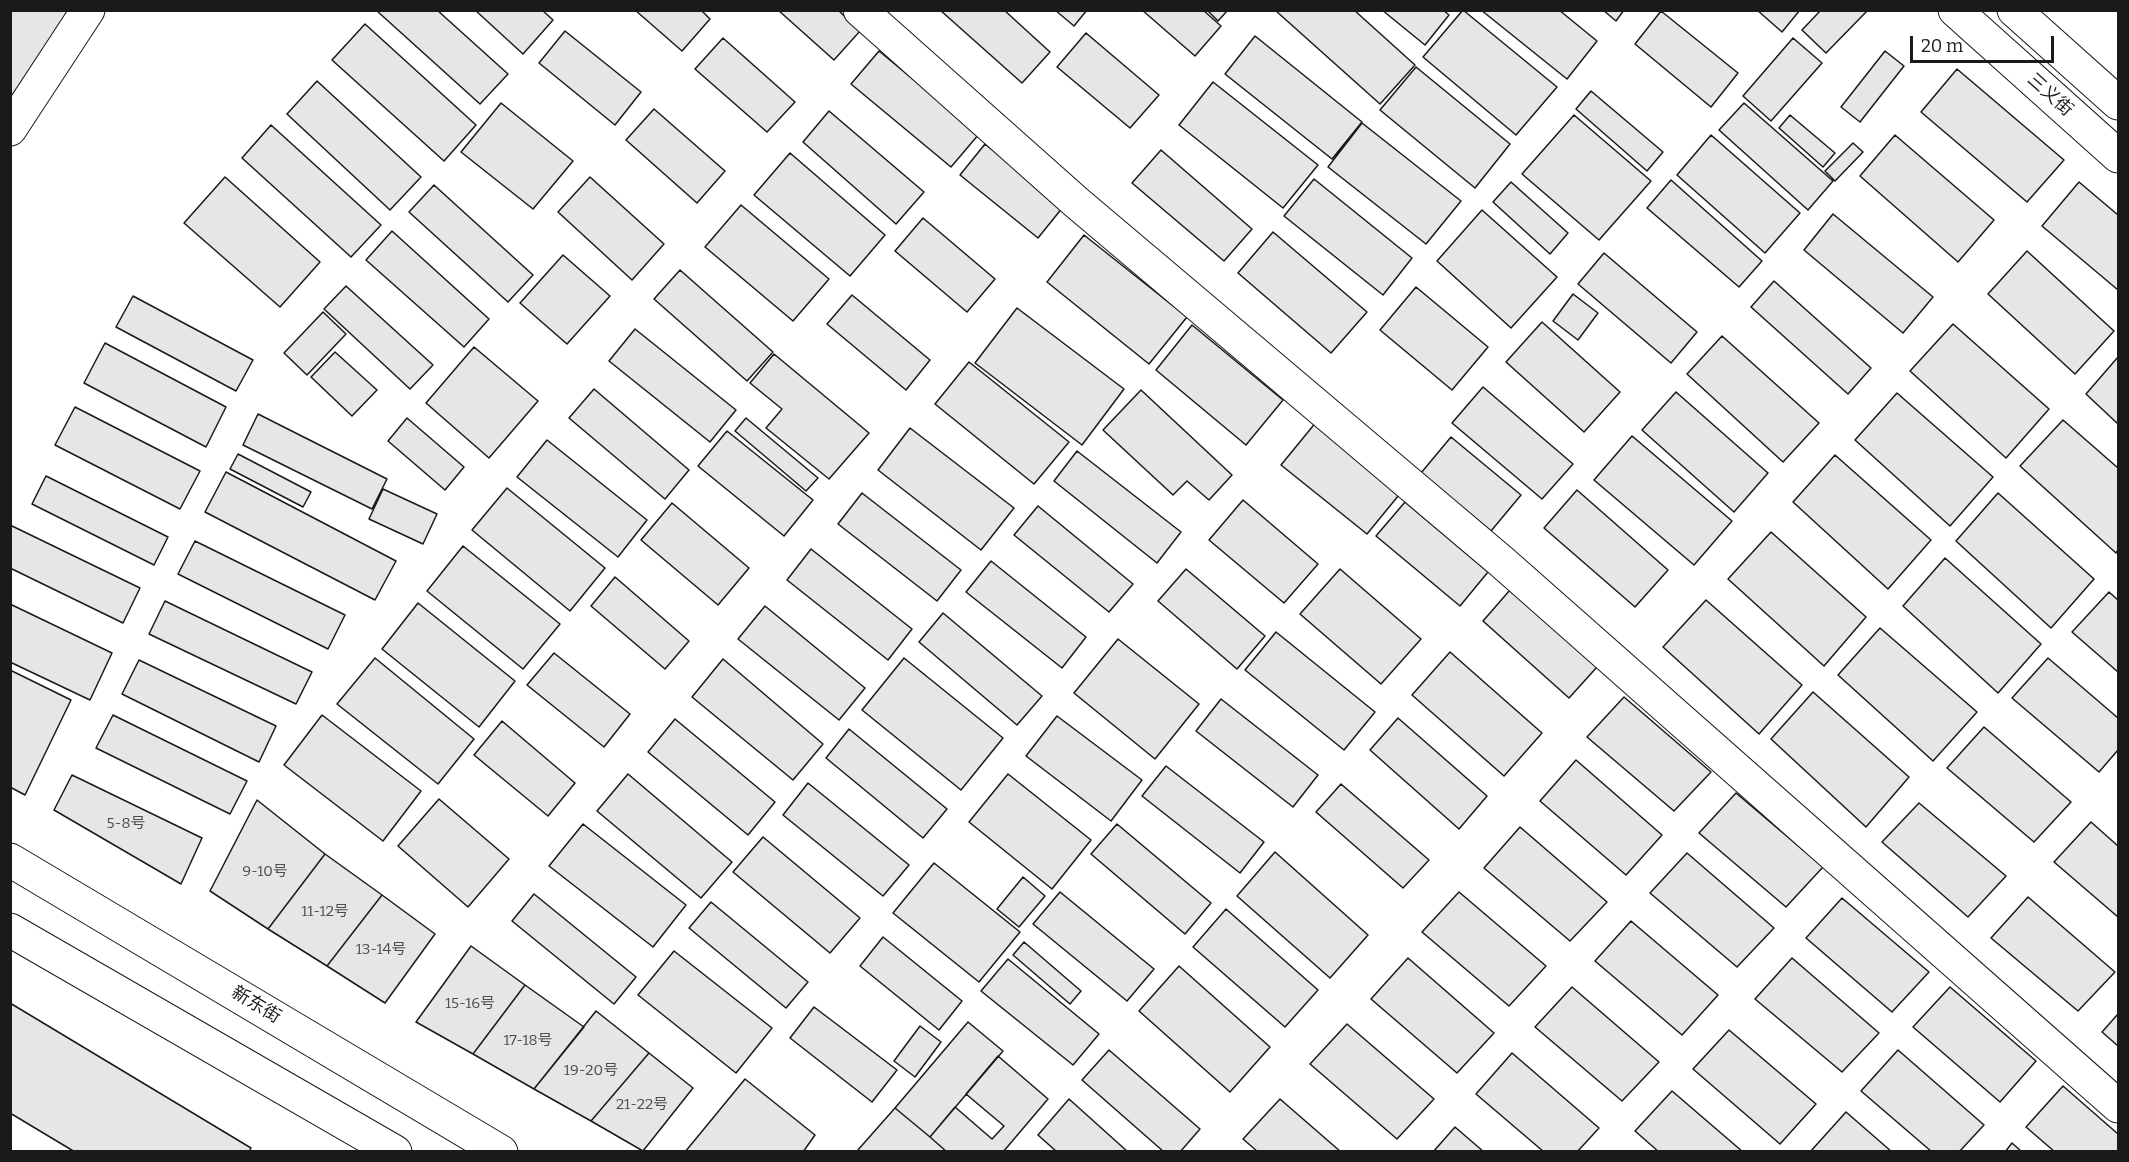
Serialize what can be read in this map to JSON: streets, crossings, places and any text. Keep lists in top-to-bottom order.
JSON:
{
  "streets": {
    "street": ["三义街", "新东街"]
  },
  "house_numbers": [
    "5-8号",
    "9-10号",
    "11-12号",
    "13-14号",
    "15-16号",
    "17-18号",
    "19-20号",
    "21-22号"
  ],
  "scale_bar": "20 m"
}
